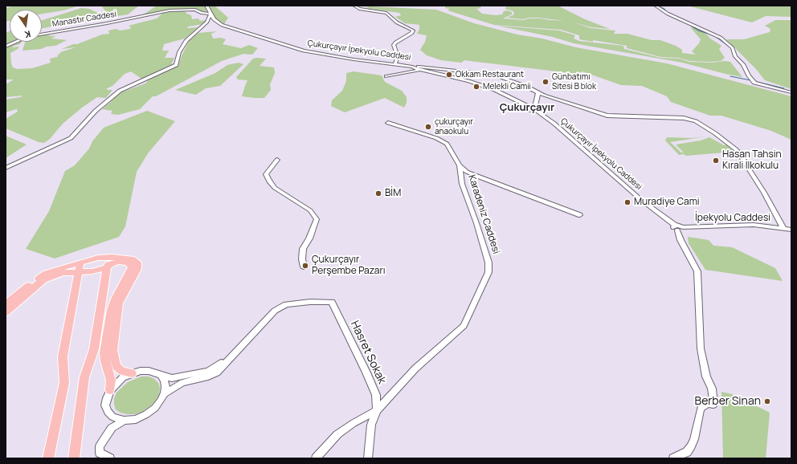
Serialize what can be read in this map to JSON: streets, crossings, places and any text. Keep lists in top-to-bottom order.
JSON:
{
  "streets": {
    "street": [
      "Manastır Caddesi",
      "Çukurçayır İpekyolu Caddesi",
      "Karadeniz Caddesi",
      "İpekyolu Caddesi",
      "Hasret Sokak"
    ]
  },
  "crossings": [
    ["Manastır Caddesi", "Çukurçayır İpekyolu Caddesi"],
    ["Çukurçayır İpekyolu Caddesi", "İpekyolu Caddesi"],
    ["Karadeniz Caddesi", "Hasret Sokak"]
  ],
  "districts": ["Çukurçayır"],
  "places": [
    "Okkam Restaurant",
    "Günbatımı Sitesi B blok",
    "Melekli Camii",
    "çukurçayır anaokulu",
    "Hasan Tahsin Kırali İlkokulu",
    "BİM",
    "Muradiye Cami",
    "Çukurçayır Perşembe Pazarı",
    "Berber Sinan"
  ],
  "north": "bottom"
}
